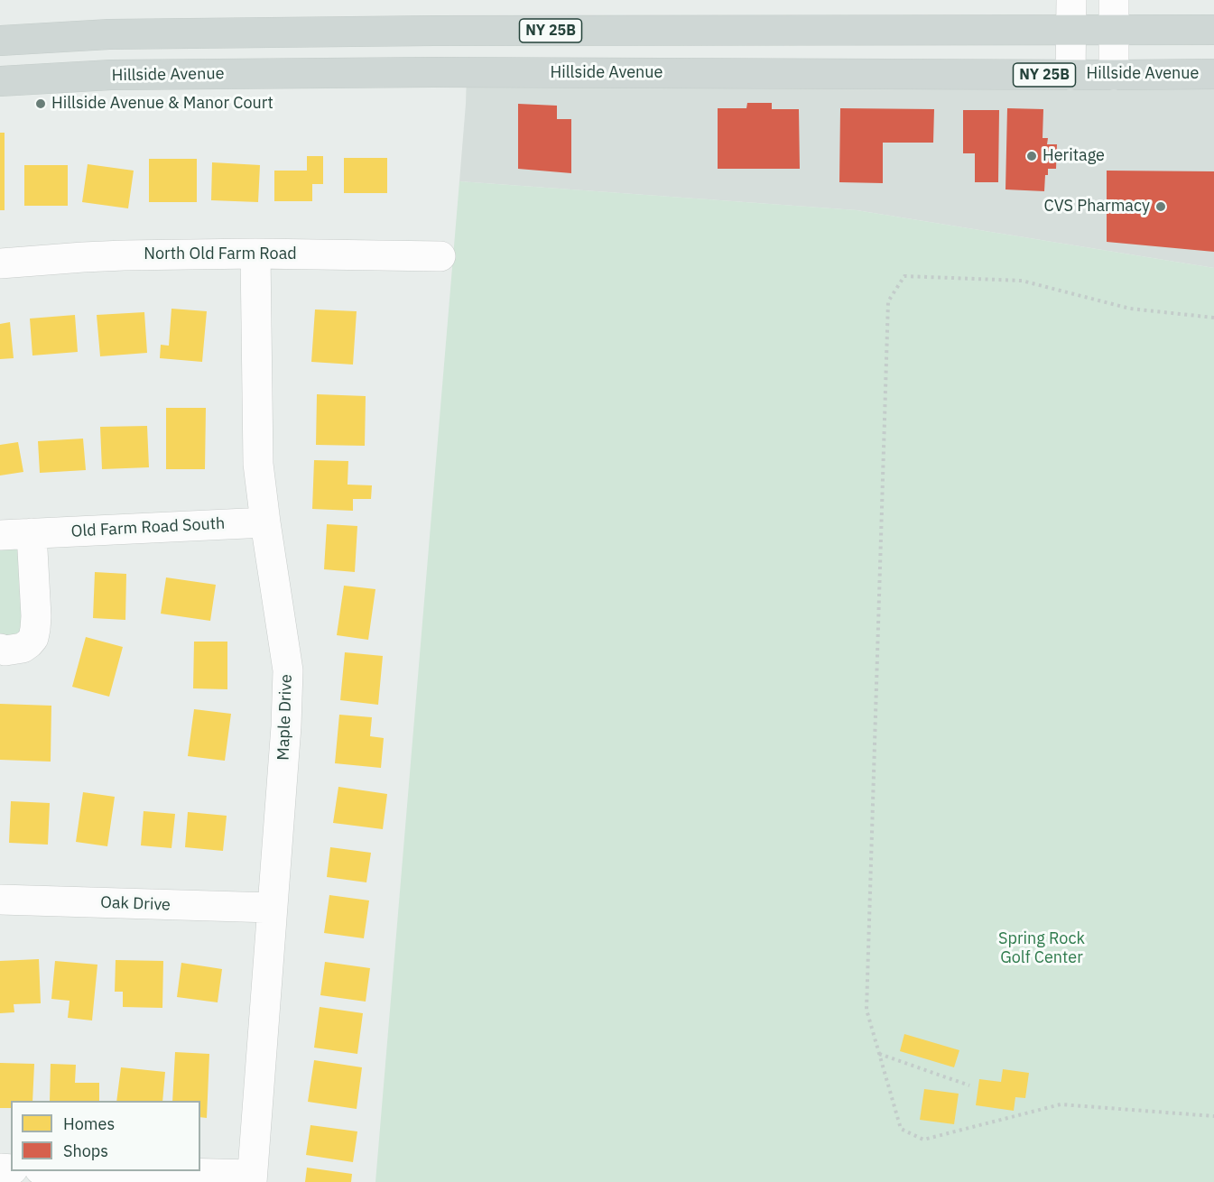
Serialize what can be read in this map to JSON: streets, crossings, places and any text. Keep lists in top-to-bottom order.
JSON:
{
  "streets": {
    "main road": ["NY 25B", "Hillside Avenue"],
    "street": [
      "North Old Farm Road",
      "Old Farm Road South",
      "Maple Drive",
      "Oak Drive"
    ]
  },
  "crossings": [
    ["North Old Farm Road", "Maple Drive"],
    ["Old Farm Road South", "Maple Drive"],
    ["Maple Drive", "Oak Drive"]
  ],
  "parks": ["Spring Rock Golf Center"],
  "places": ["Hillside Avenue & Manor Court", "Heritage", "CVS Pharmacy"],
  "legend": ["Homes", "Shops"]
}
